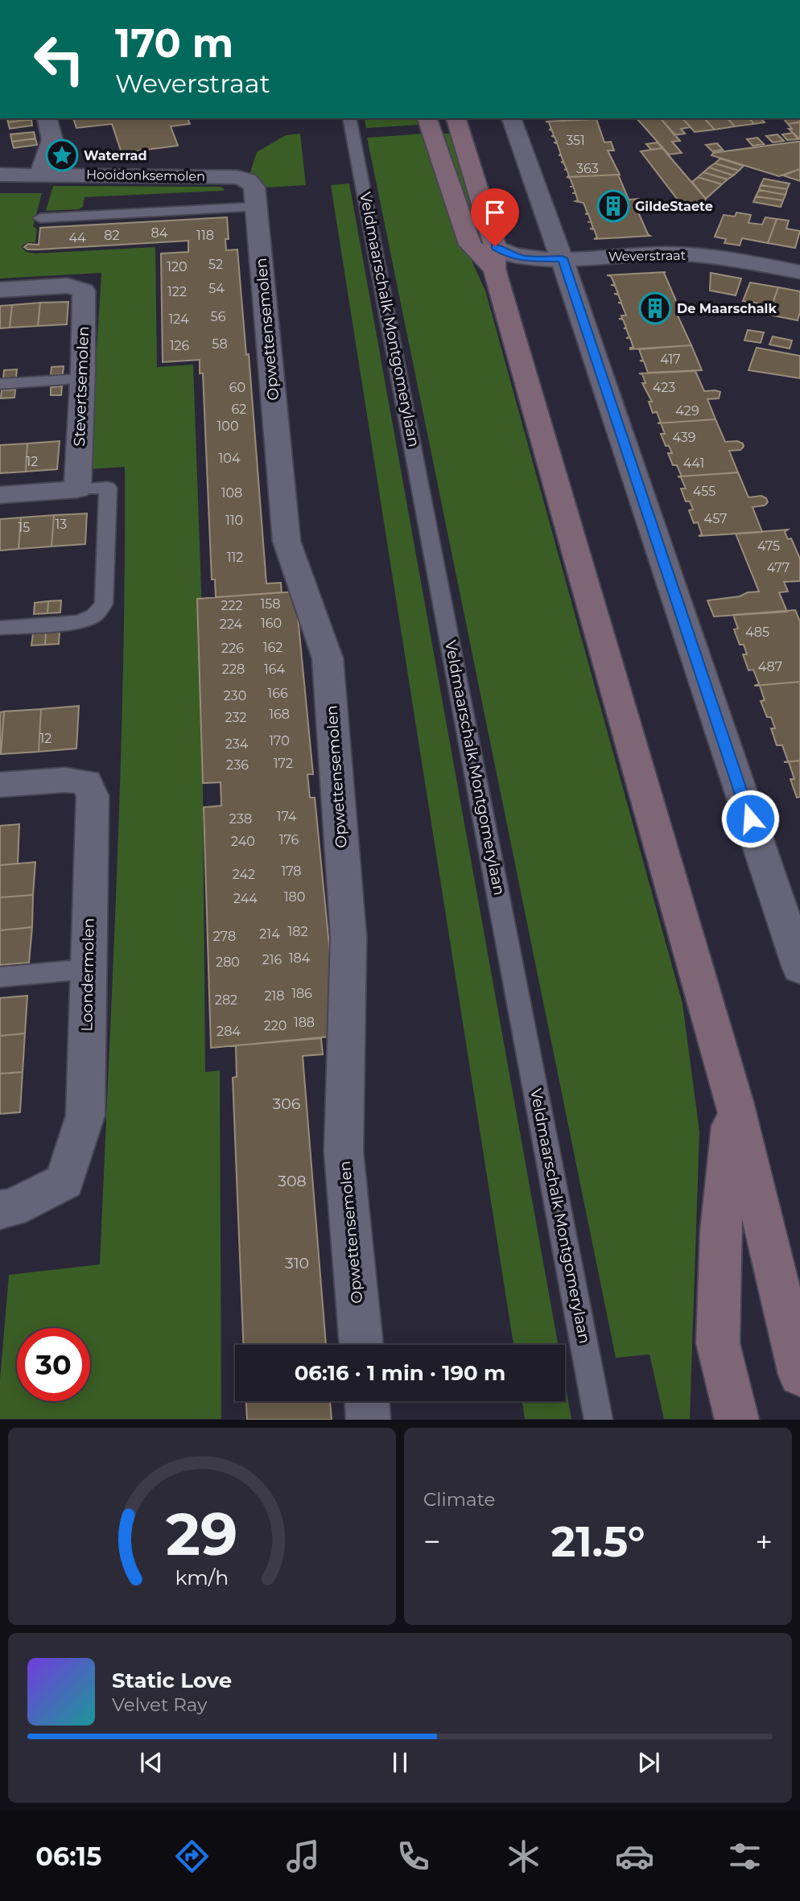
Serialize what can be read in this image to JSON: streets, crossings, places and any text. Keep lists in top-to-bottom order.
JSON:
{
  "streets": {
    "street": [
      "Hooidonksemolen",
      "Weverstraat",
      "Opwettensemolen",
      "Stevertsemolen",
      "Loondermolen"
    ],
    "lane": ["Veldmaarschalk Montgomerylaan"]
  },
  "crossings": [
    ["Hooidonksemolen", "Opwettensemolen"]
  ],
  "places": {
    "place": ["Waterrad"],
    "building": ["GildeStaete", "De Maarschalk"]
  },
  "house_numbers": [
    "351",
    "363",
    "84",
    "82",
    "118",
    "44",
    "52",
    "120",
    "54",
    "122",
    "56",
    "124",
    "58",
    "126",
    "417",
    "60",
    "423",
    "62",
    "429",
    "100",
    "439",
    "104",
    "12",
    "441",
    "455",
    "108",
    "457",
    "110",
    "13",
    "15",
    "475",
    "112",
    "477",
    "158",
    "222",
    "160",
    "224",
    "485",
    "162",
    "226",
    "487",
    "228",
    "164",
    "166",
    "230",
    "168",
    "232",
    "12",
    "170",
    "234",
    "172",
    "236",
    "174",
    "238",
    "176",
    "240",
    "178",
    "242",
    "180",
    "244",
    "182",
    "214",
    "278",
    "184",
    "216",
    "280",
    "186",
    "218",
    "282",
    "188",
    "220",
    "284",
    "306",
    "308",
    "310"
  ],
  "page": {
    "turn": ["170 m", "Weverstraat"],
    "limit": "30",
    "trip": "06:16 · 1 min · 190 m",
    "tile": "Climate",
    "heat": ["−", "21.5°", "+"],
    "song": ["Static Love", "Velvet Ray"],
    "tabs": "06:15",
    "gauge": ["29", "km/h"]
  }
}
